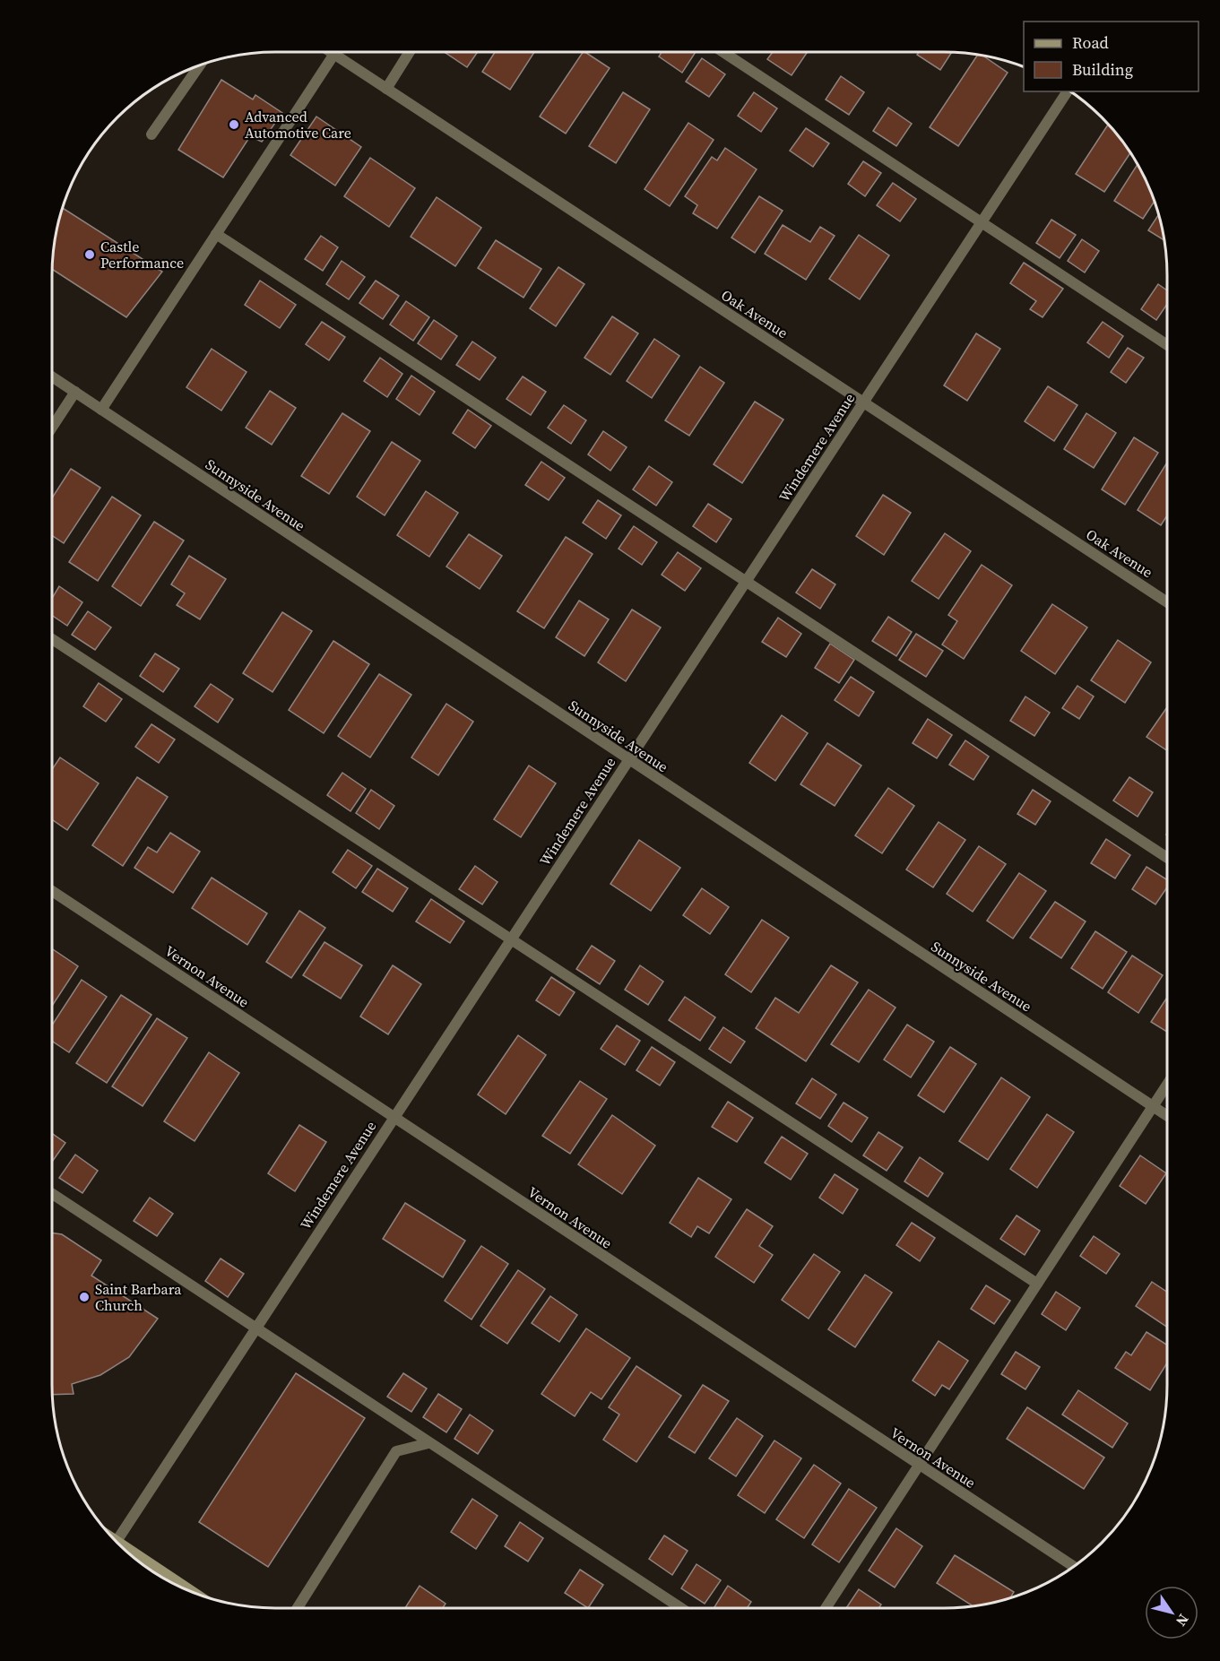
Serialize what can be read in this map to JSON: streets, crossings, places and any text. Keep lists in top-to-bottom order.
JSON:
{
  "streets": {
    "street": [
      "Oak Avenue",
      "Windemere Avenue",
      "Sunnyside Avenue",
      "Vernon Avenue"
    ]
  },
  "crossings": [
    ["Oak Avenue", "Windemere Avenue"],
    ["Windemere Avenue", "Sunnyside Avenue"],
    ["Windemere Avenue", "Vernon Avenue"]
  ],
  "places": ["Advanced Automotive Care", "Castle Performance", "Saint Barbara Church"],
  "legend": ["Road", "Building"],
  "north": "bottom right"
}
